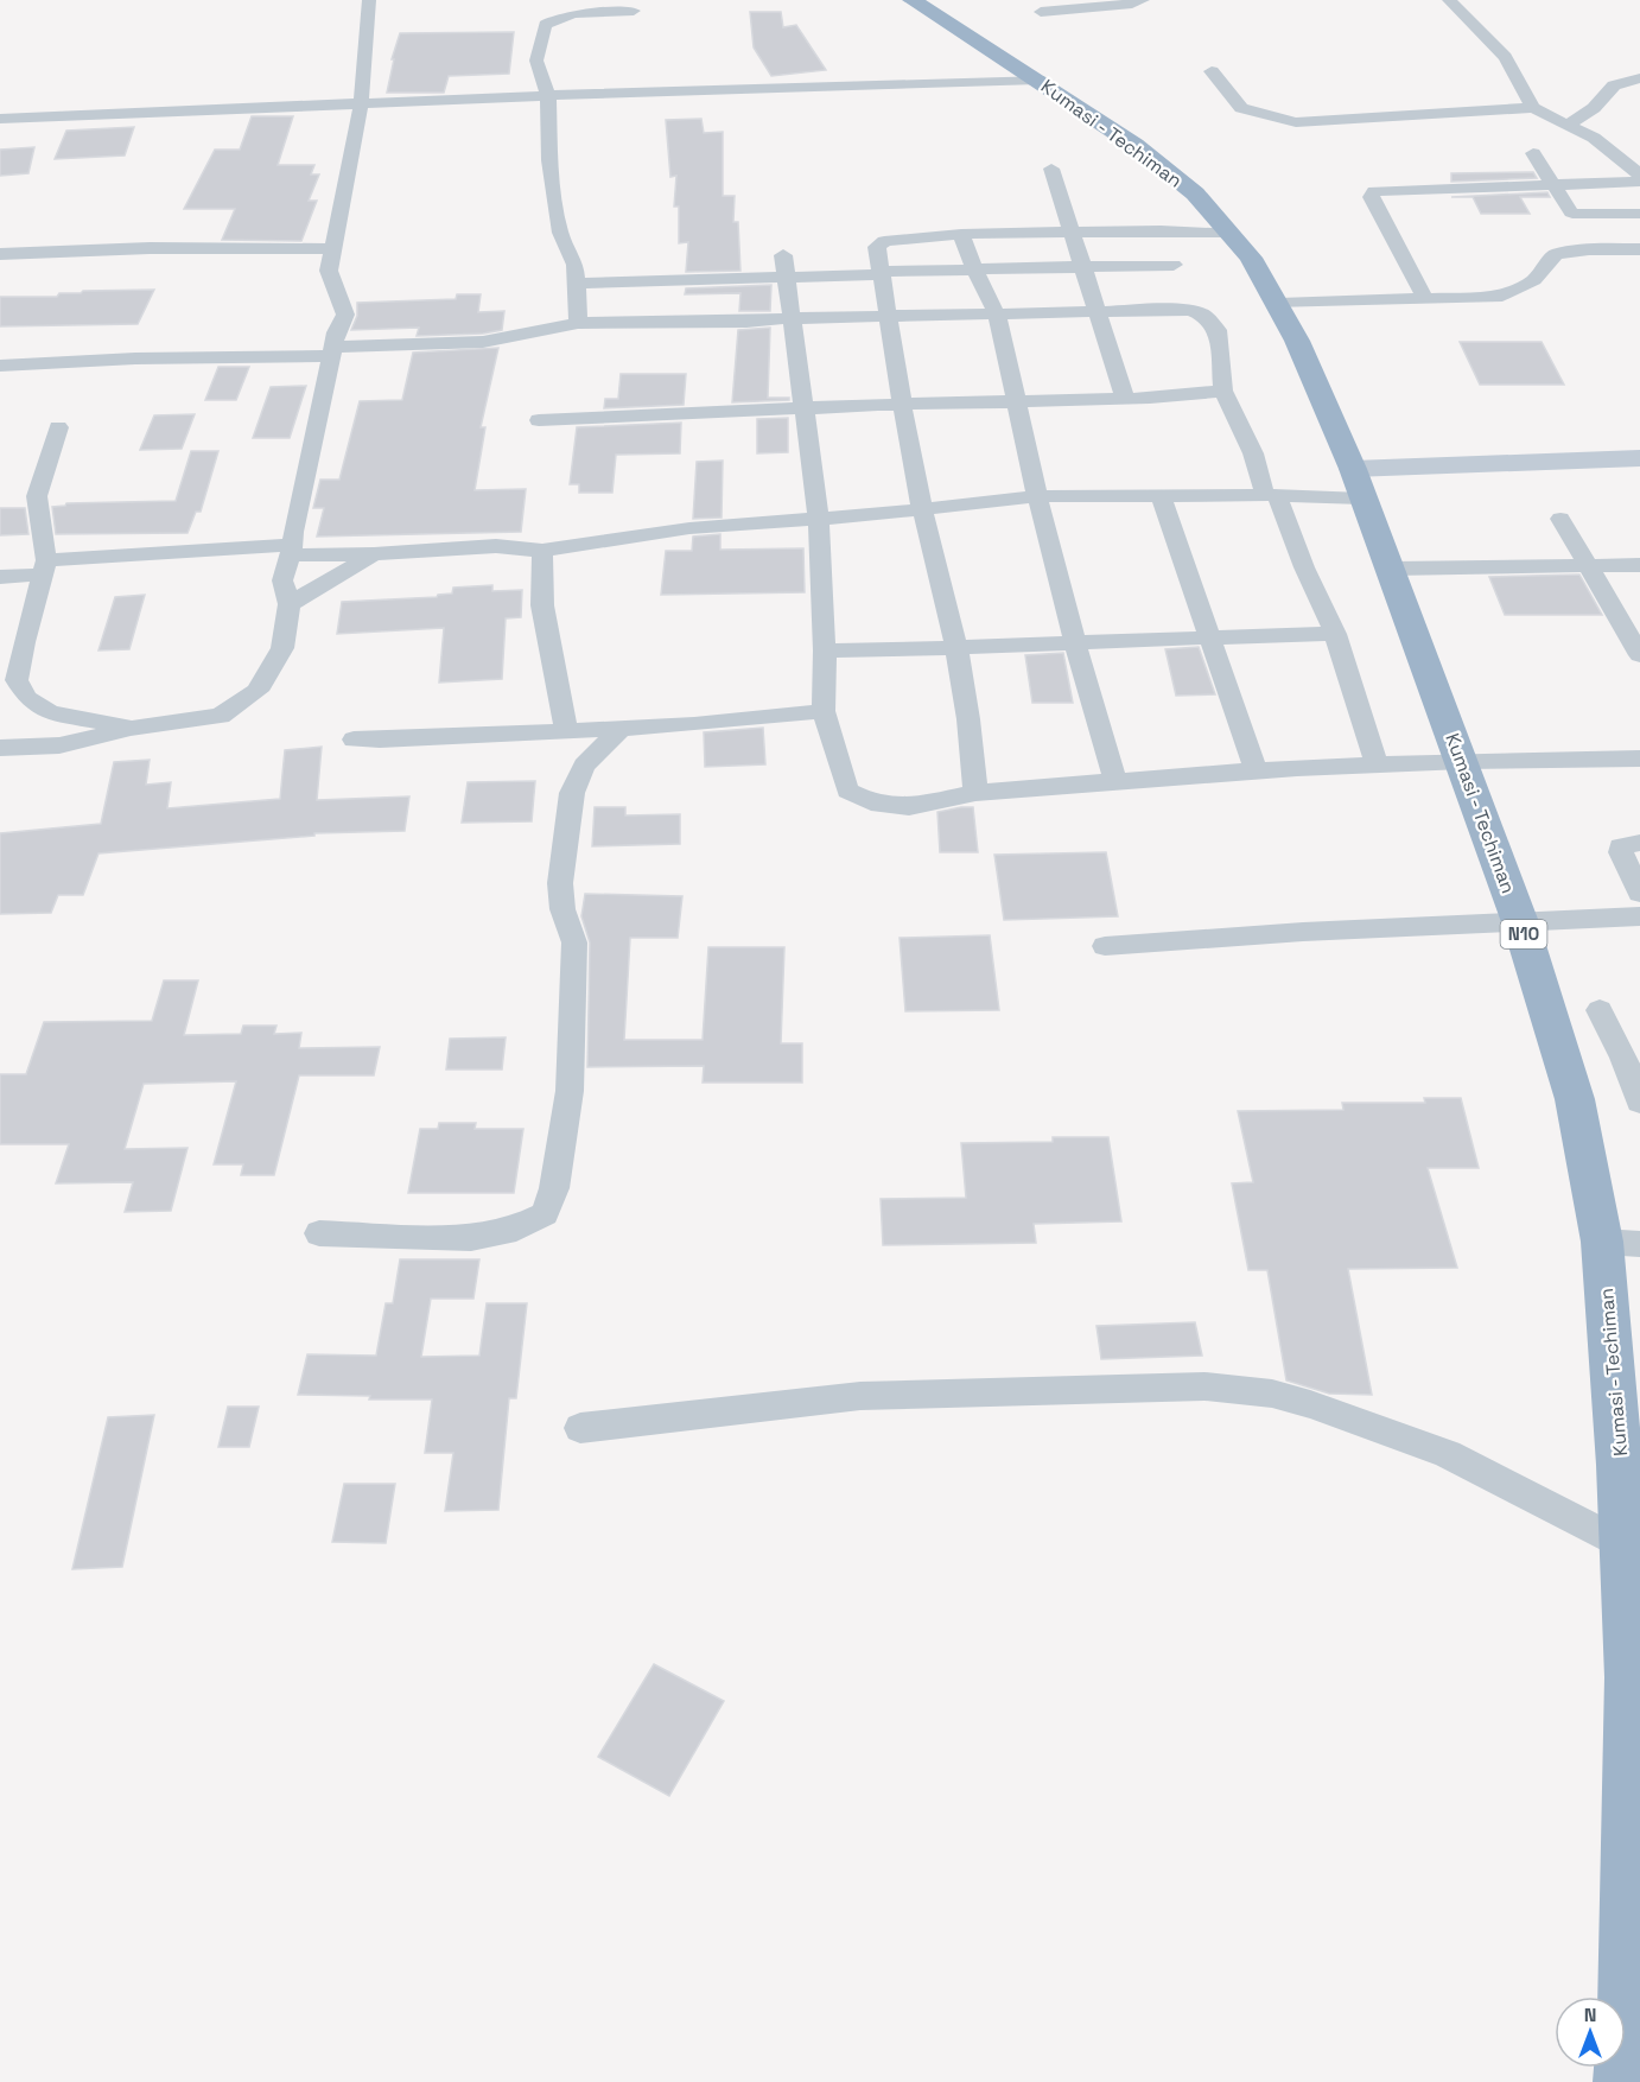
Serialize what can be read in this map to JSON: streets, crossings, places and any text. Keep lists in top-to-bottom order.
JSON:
{
  "streets": {
    "highway": ["Kumasi - Techiman", "N10"]
  },
  "north": "top"
}
